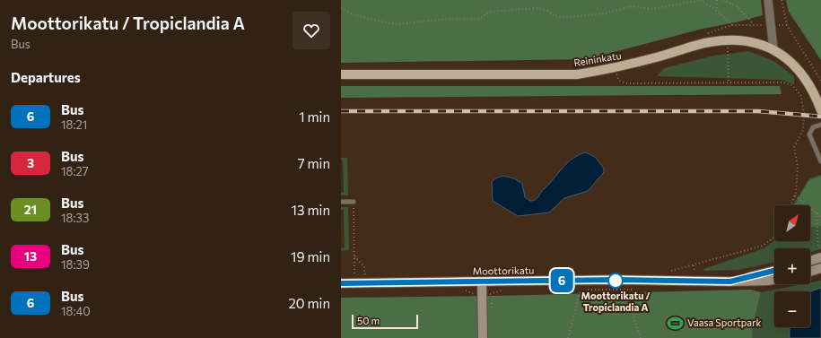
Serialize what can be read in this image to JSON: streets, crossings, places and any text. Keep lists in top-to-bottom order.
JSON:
{
  "streets": {
    "main road": ["Reininkatu", "Moottorikatu"]
  },
  "places": {
    "other": ["Moottorikatu / Tropiclandia A"],
    "sports": ["Vaasa Sportpark"]
  },
  "lines": ["bus line 6"],
  "scale_bar": "50 m",
  "north": "top right",
  "page": {
    "heading": [
      ["Moottorikatu / Tropiclandia A", "Bus"],
      "Departures"
    ],
    "on_map": "6",
    "list": [
      {
        "mark": "6",
        "name": "Bus",
        "note": "18:21",
        "value": "1 min"
      },
      {
        "mark": "3",
        "name": "Bus",
        "note": "18:27",
        "value": "7 min"
      },
      {
        "mark": "21",
        "name": "Bus",
        "note": "18:33",
        "value": "13 min"
      },
      {
        "mark": "13",
        "name": "Bus",
        "note": "18:39",
        "value": "19 min"
      },
      {
        "mark": "6",
        "name": "Bus",
        "note": "18:40",
        "value": "20 min"
      }
    ],
    "map_buttons": ["+", "−"],
    "scale": "50 m"
  }
}
